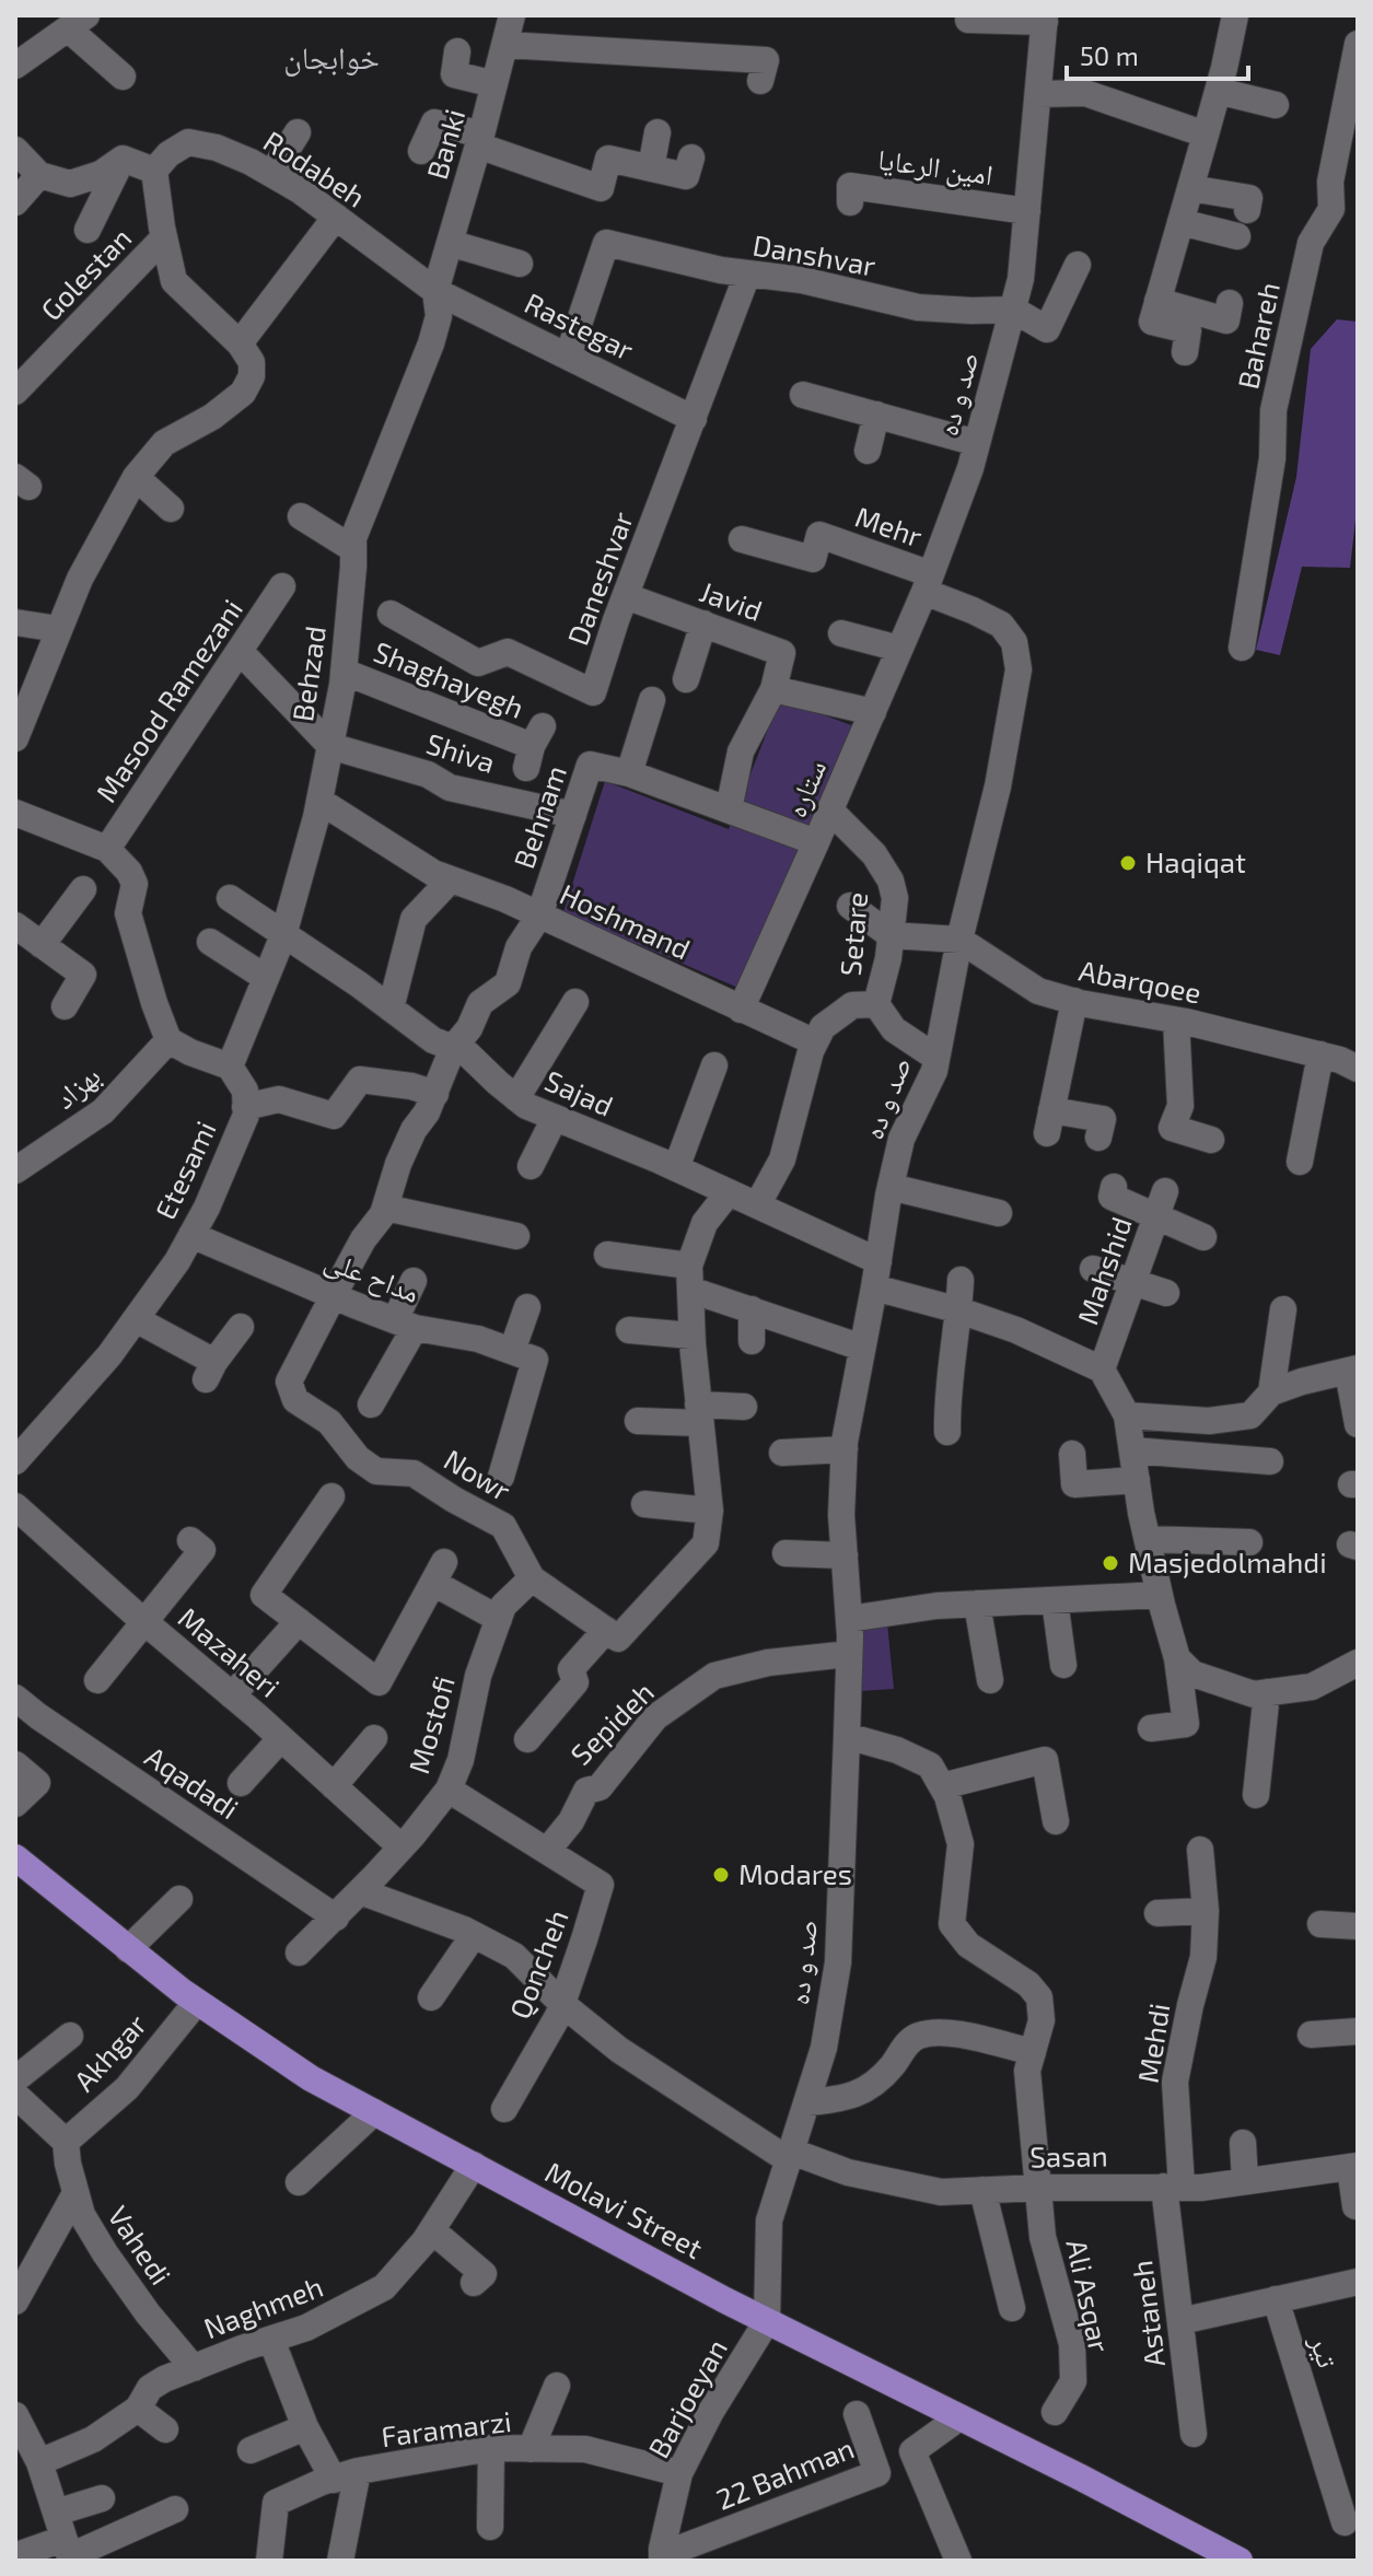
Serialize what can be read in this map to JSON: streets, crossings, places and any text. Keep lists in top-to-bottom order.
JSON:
{
  "streets": {
    "main road": ["Molavi Street"],
    "street": [
      "Banki",
      "امین الرعایا",
      "Rodabeh",
      "Danshvar",
      "Golestan",
      "Rastegar",
      "Bahareh",
      "صد و ده",
      "Mehr",
      "Daneshvar",
      "Javid",
      "Behzad",
      "Shaghayegh",
      "Masood Ramezani",
      "Shiva",
      "ستاره",
      "Behnam",
      "Hoshmand",
      "Setare",
      "Abarqoee",
      "بهزاد",
      "Sajad",
      "Etesami",
      "Mahshid",
      "مداح علی",
      "Nowr",
      "Mazaheri",
      "Sepideh",
      "Mostofi",
      "Aqadadi",
      "Qoncheh",
      "Mehdi",
      "Akhgar",
      "Sasan",
      "Vahedi",
      "Ali Asqar",
      "Naghmeh",
      "Astaneh",
      "تیر",
      "Barjoeyan",
      "Faramarzi",
      "22 Bahman"
    ]
  },
  "crossings": [
    ["Banki", "Rodabeh"],
    ["Banki", "Rastegar"],
    ["Banki", "Behzad"],
    ["امین الرعایا", "صد و ده"],
    ["Rodabeh", "Rastegar"],
    ["Rodabeh", "Behzad"],
    ["Danshvar", "Rastegar"],
    ["Danshvar", "صد و ده"],
    ["Danshvar", "Daneshvar"],
    ["Rastegar", "Daneshvar"],
    ["Rastegar", "Behzad"],
    ["صد و ده", "Mehr"],
    ["صد و ده", "ستاره"],
    ["صد و ده", "Setare"],
    ["صد و ده", "Abarqoee"],
    ["صد و ده", "Sajad"],
    ["صد و ده", "Sepideh"],
    ["صد و ده", "Sasan"],
    ["صد و ده", "Molavi Street"],
    ["صد و ده", "Barjoeyan"],
    ["Mehr", "ستاره"],
    ["Daneshvar", "Javid"],
    ["Behzad", "Shaghayegh"],
    ["Behzad", "Shiva"],
    ["Behzad", "Hoshmand"],
    ["Behzad", "Sajad"],
    ["Behzad", "Etesami"],
    ["Shiva", "Behnam"],
    ["ستاره", "Behnam"],
    ["ستاره", "Hoshmand"],
    ["ستاره", "Setare"],
    ["Behnam", "Hoshmand"],
    ["Behnam", "Sajad"],
    ["Behnam", "مداح علی"],
    ["Behnam", "Nowr"],
    ["Sajad", "Mahshid"],
    ["Etesami", "مداح علی"],
    ["مداح علی", "Nowr"],
    ["Nowr", "Mostofi"],
    ["Mazaheri", "Mostofi"],
    ["Sepideh", "Qoncheh"],
    ["Mostofi", "Aqadadi"],
    ["Mehdi", "Sasan"],
    ["Mehdi", "Astaneh"],
    ["Akhgar", "Molavi Street"],
    ["Akhgar", "Vahedi"],
    ["Sasan", "Ali Asqar"],
    ["Sasan", "Astaneh"],
    ["Molavi Street", "Naghmeh"],
    ["Molavi Street", "Barjoeyan"],
    ["Vahedi", "Naghmeh"],
    ["Barjoeyan", "Faramarzi"],
    ["Barjoeyan", "22 Bahman"]
  ],
  "districts": ["خوابجان"],
  "places": ["Haqiqat", "Masjedolmahdi", "Modares"],
  "scale_bar": "50 m"
}
